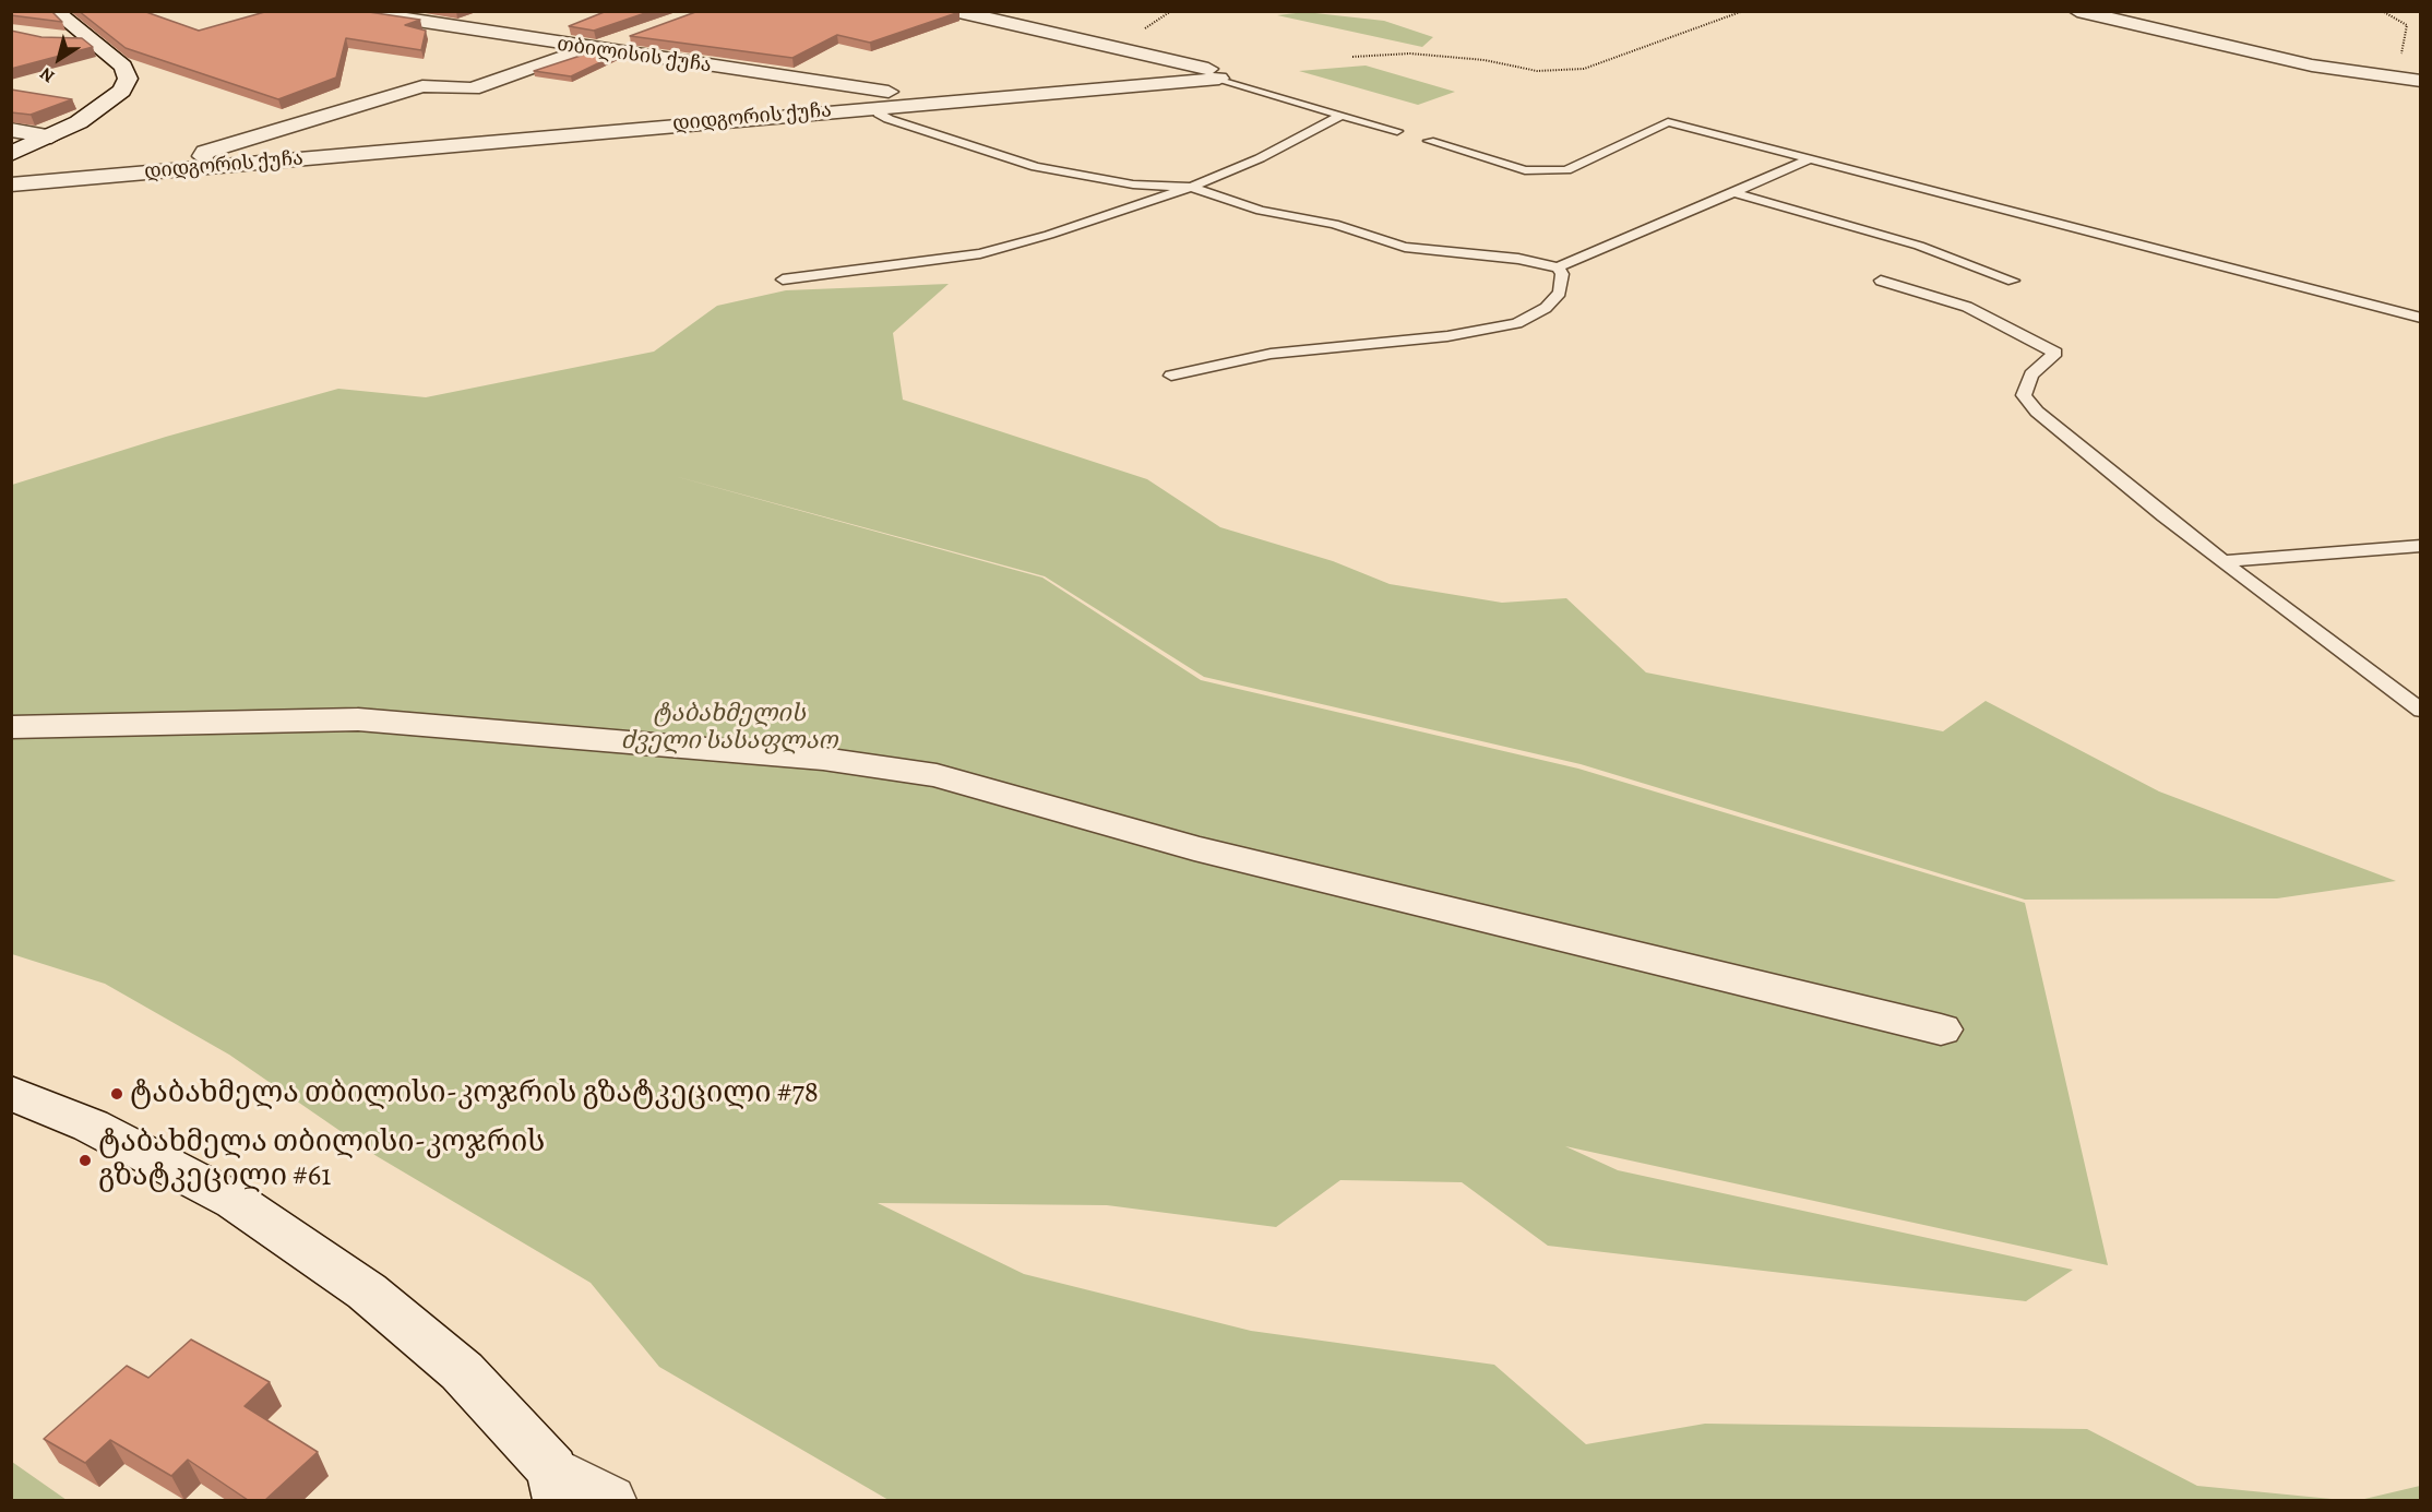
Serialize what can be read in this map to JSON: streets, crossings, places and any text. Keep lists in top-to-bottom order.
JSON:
{
  "streets": {
    "street": ["თბილისის ქუჩა", "დიდგორის ქუჩა"]
  },
  "crossings": [
    ["თბილისის ქუჩა", "დიდგორის ქუჩა"]
  ],
  "parks": ["ტაბახმელის ძველი სასაფლაო"],
  "places": ["ტაბახმელა თბილისი-კოჯრის გზატკეცილი #78", "ტაბახმელა თბილისი-კოჯრის გზატკეცილი #61"],
  "north": "bottom left"
}
